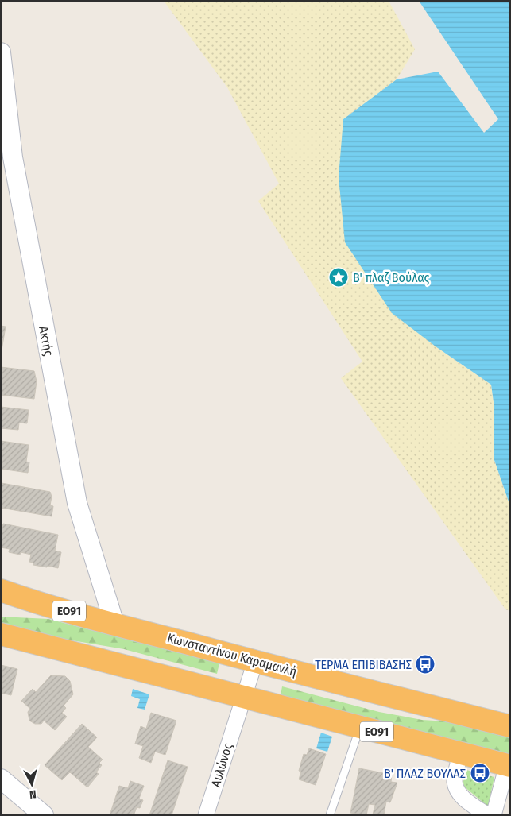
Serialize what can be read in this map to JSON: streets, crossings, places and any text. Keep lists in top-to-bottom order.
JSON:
{
  "streets": {
    "highway": ["ΕΟ91", "Κωνσταντίνου Καραμανλή"],
    "street": ["Ακτής", "Αυλώνος"]
  },
  "crossings": [
    ["Ακτής", "Κωνσταντίνου Καραμανλή"],
    ["ΕΟ91", "Αυλώνος"],
    ["Κωνσταντίνου Καραμανλή", "Αυλώνος"]
  ],
  "places": {
    "place": ["Β' πλαζ Βούλας"],
    "bus stop": ["ΤΕΡΜΑ ΕΠΙΒΙΒΑΣΗΣ", "Β' ΠΛΑΖ ΒΟΥΛΑΣ"]
  },
  "north": "bottom"
}
